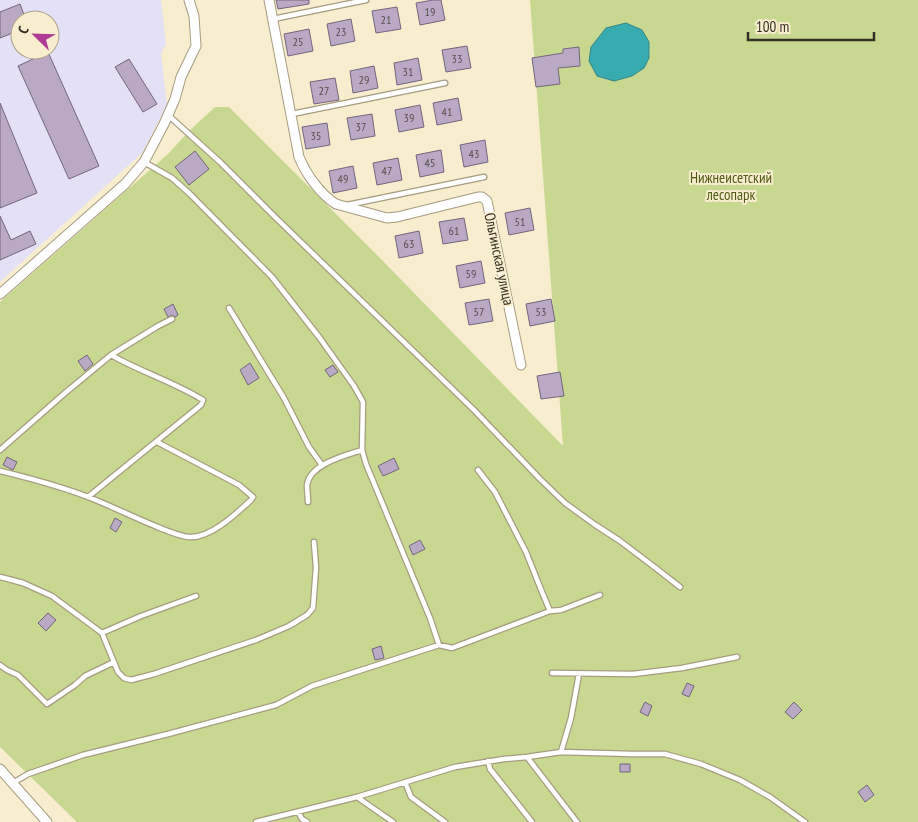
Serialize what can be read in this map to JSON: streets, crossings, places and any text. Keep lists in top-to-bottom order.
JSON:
{
  "streets": {
    "street": ["Ольгинская улица"]
  },
  "parks": ["Нижнеисетский лесопарк"],
  "house_numbers": [
    "19",
    "21",
    "23",
    "25",
    "33",
    "31",
    "29",
    "27",
    "41",
    "39",
    "37",
    "35",
    "43",
    "45",
    "47",
    "49",
    "51",
    "61",
    "63",
    "59",
    "57",
    "53"
  ],
  "scale_bar": "100 m",
  "north": "top left"
}
